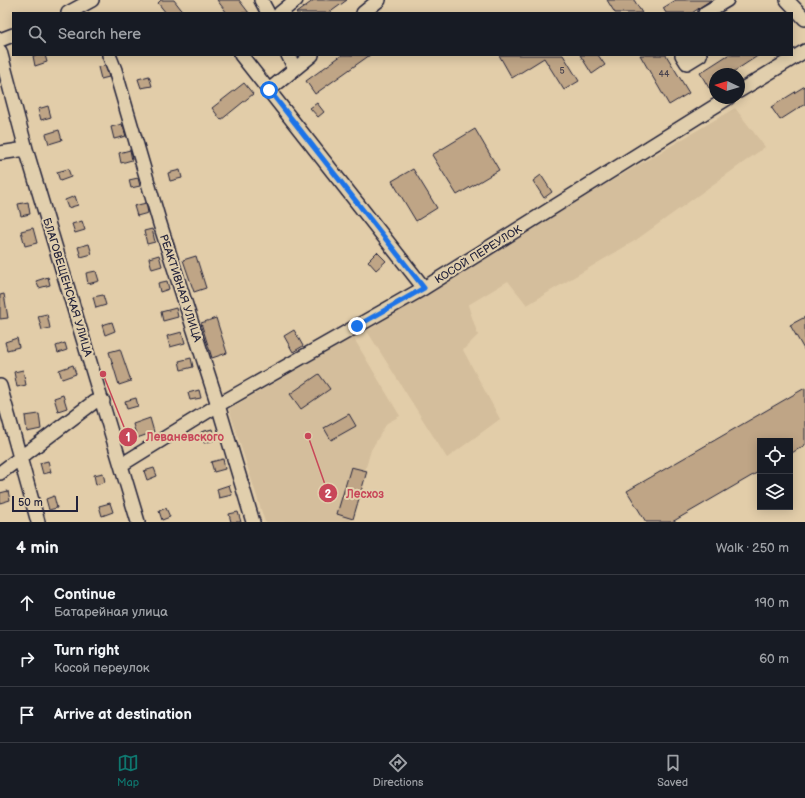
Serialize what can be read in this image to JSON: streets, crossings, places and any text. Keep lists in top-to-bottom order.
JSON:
{
  "streets": {
    "street": ["КОСОЙ ПЕРЕУЛОК", "БЛАГОВЕЩЕНСКАЯ УЛИЦА", "РЕАКТИВНАЯ УЛИЦА"]
  },
  "crossings": [
    ["КОСОЙ ПЕРЕУЛОК", "БЛАГОВЕЩЕНСКАЯ УЛИЦА"],
    ["КОСОЙ ПЕРЕУЛОК", "РЕАКТИВНАЯ УЛИЦА"]
  ],
  "places": ["Леваневского", "Лесхоз"],
  "house_numbers": ["5", "44"],
  "scale_bar": "50 m",
  "north": "left",
  "page": {
    "search": "Search here",
    "scale": "50 m",
    "heading": ["4 min", "Walk · 250 m"],
    "list": [
      ["Continue", "Батарейная улица", "190 m"],
      ["Turn right", "Косой переулок", "60 m"],
      "Arrive at destination"
    ],
    "nav": ["Map", "Directions", "Saved"]
  }
}
